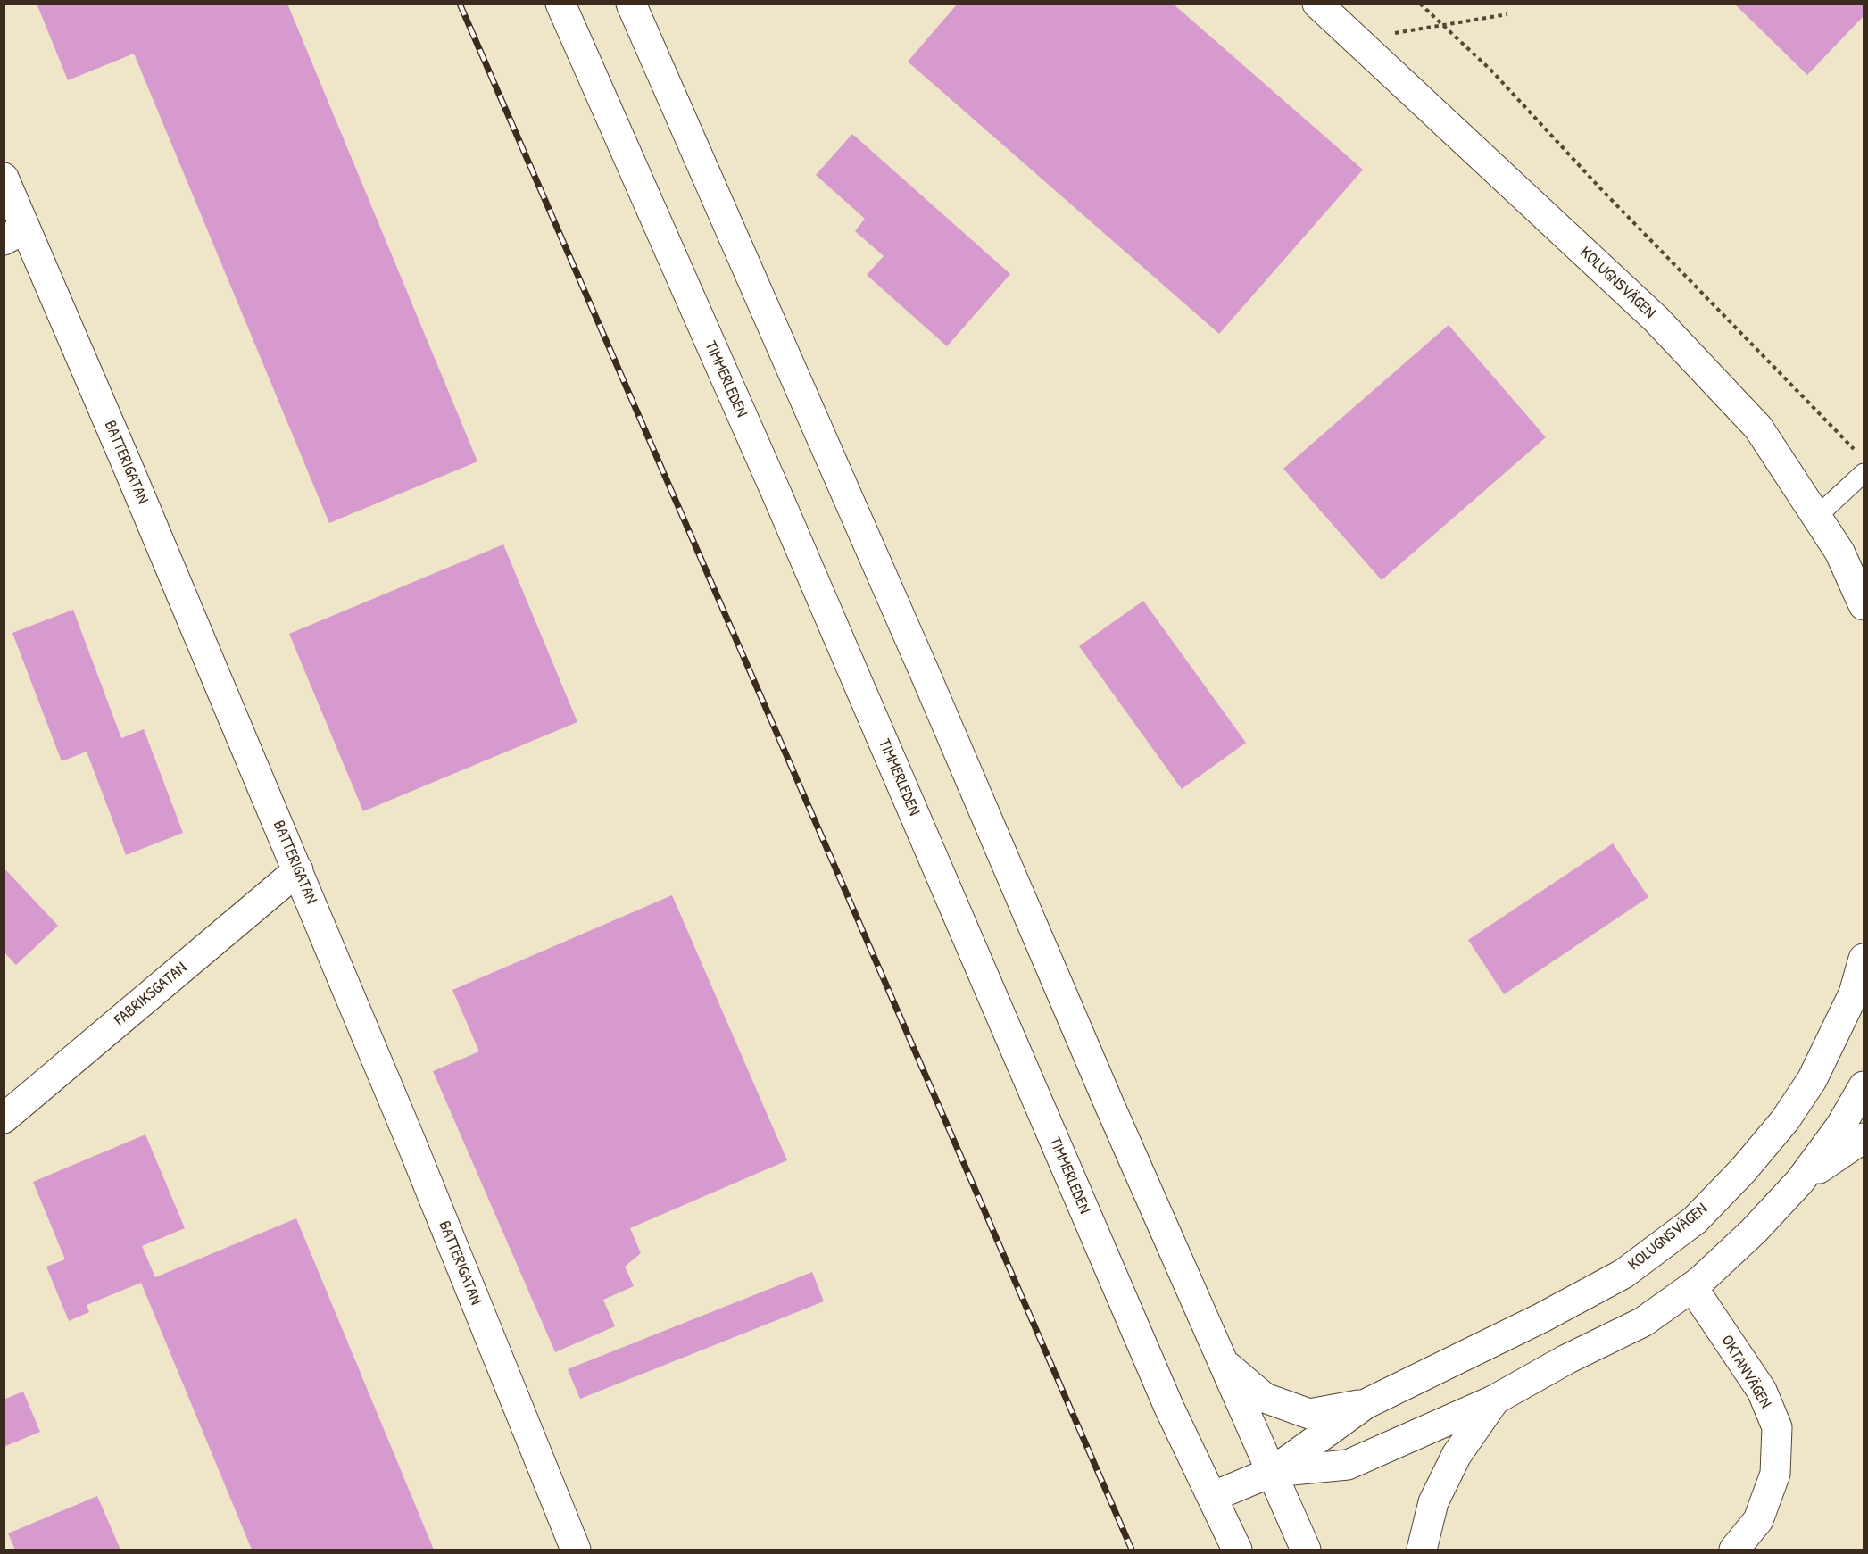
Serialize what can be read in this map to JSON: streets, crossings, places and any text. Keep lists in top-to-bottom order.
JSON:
{
  "streets": {
    "street": [
      "KOLUGNSVÄGEN",
      "TIMMERLEDEN",
      "BATTERIGATAN",
      "FABRIKSGATAN",
      "OKTANVÄGEN"
    ]
  },
  "crossings": [
    ["KOLUGNSVÄGEN", "TIMMERLEDEN"],
    ["KOLUGNSVÄGEN", "OKTANVÄGEN"],
    ["BATTERIGATAN", "FABRIKSGATAN"]
  ]
}
